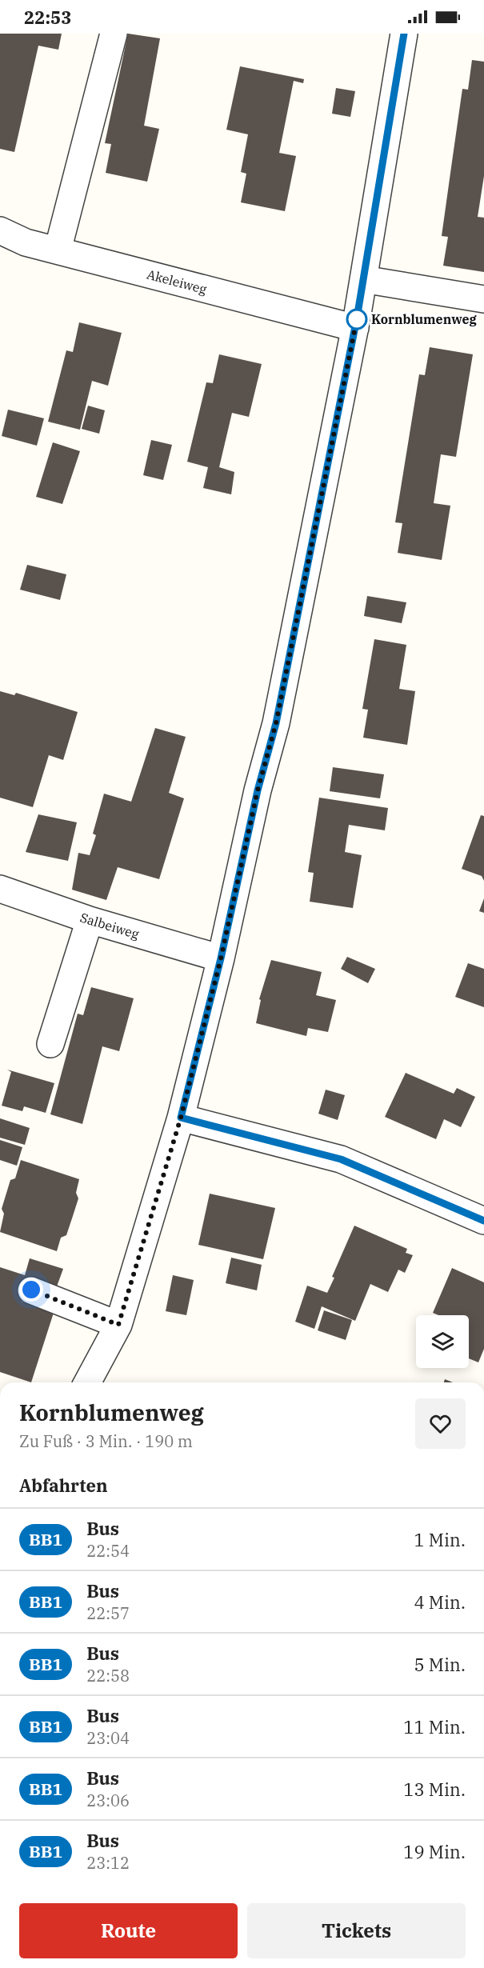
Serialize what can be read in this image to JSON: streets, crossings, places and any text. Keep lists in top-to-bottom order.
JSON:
{
  "streets": {
    "street": ["Akeleiweg", "Salbeiweg"]
  },
  "places": ["Kornblumenweg"],
  "lines": ["bus line BB1"],
  "page": {
    "status": "22:53",
    "heading": [
      ["Kornblumenweg", "Zu Fuß · 3 Min. · 190 m"],
      "Abfahrten"
    ],
    "list": [
      {
        "mark": "BB1",
        "name": "Bus",
        "note": "22:54",
        "value": "1 Min."
      },
      {
        "mark": "BB1",
        "name": "Bus",
        "note": "22:57",
        "value": "4 Min."
      },
      {
        "mark": "BB1",
        "name": "Bus",
        "note": "22:58",
        "value": "5 Min."
      },
      {
        "mark": "BB1",
        "name": "Bus",
        "note": "23:04",
        "value": "11 Min."
      },
      {
        "mark": "BB1",
        "name": "Bus",
        "note": "23:06",
        "value": "13 Min."
      },
      {
        "mark": "BB1",
        "name": "Bus",
        "note": "23:12",
        "value": "19 Min."
      }
    ],
    "buttons": ["Route", "Tickets"]
  }
}
